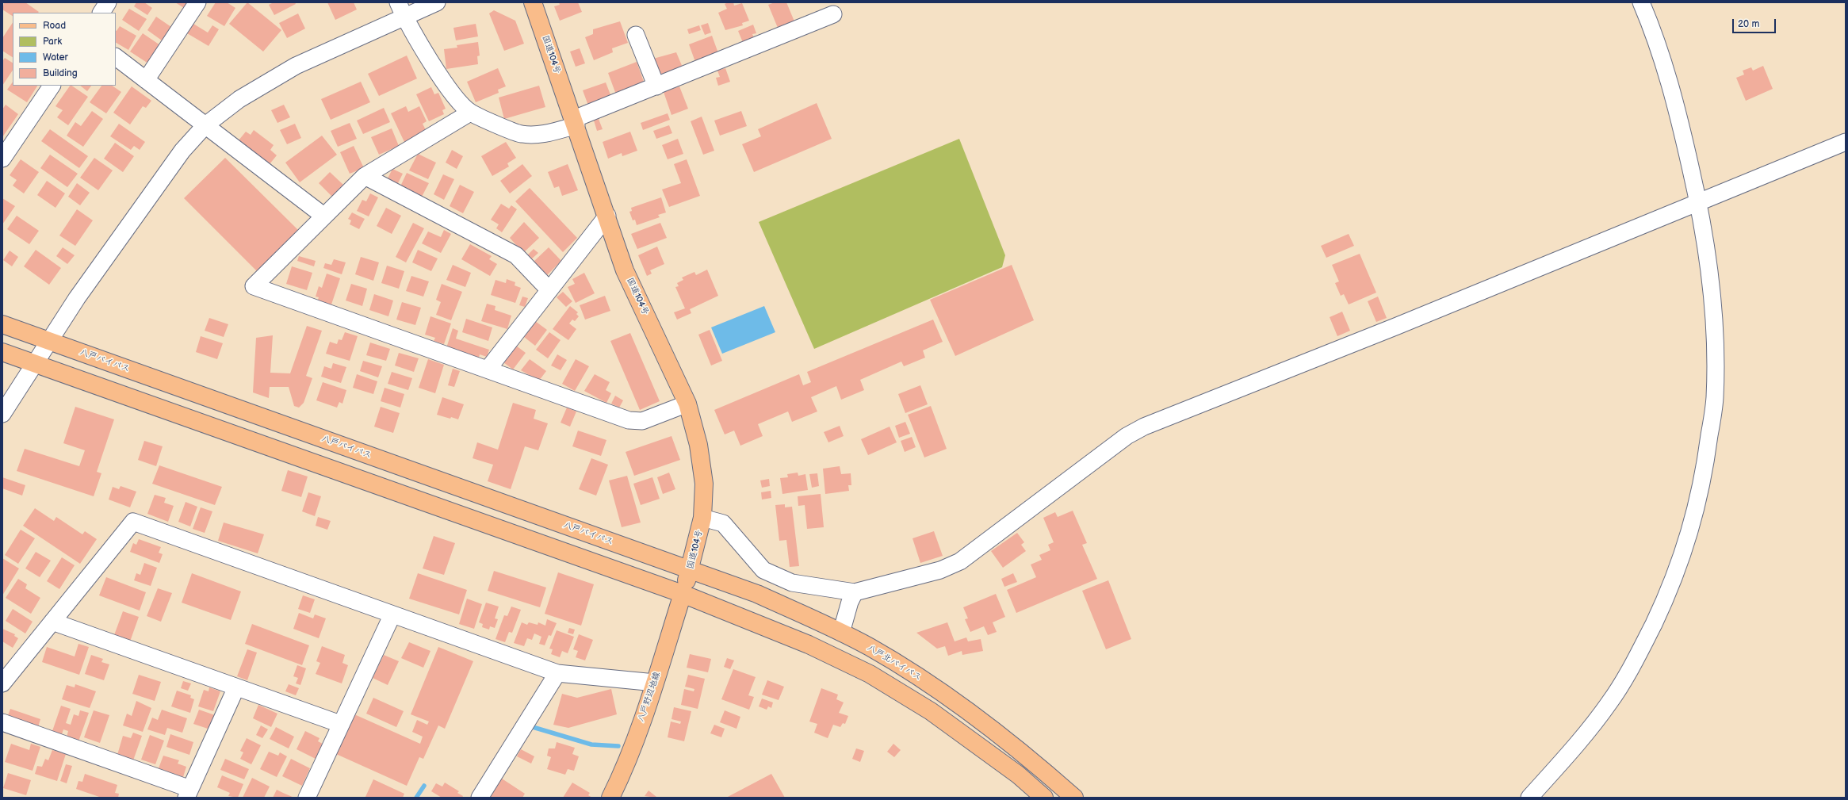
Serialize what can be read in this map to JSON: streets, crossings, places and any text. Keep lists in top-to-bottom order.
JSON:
{
  "streets": {
    "main road": [
      "国道104号",
      "八戸バイパス",
      "八戸北バイパス",
      "八戸野辺地線"
    ]
  },
  "crossings": [
    ["国道104号", "八戸バイパス"],
    ["国道104号", "八戸北バイパス"],
    ["国道104号", "八戸野辺地線"],
    ["八戸バイパス", "八戸北バイパス"]
  ],
  "legend": [
    "Road",
    "Park",
    "Water",
    "Building"
  ],
  "scale_bar": "20 m"
}
